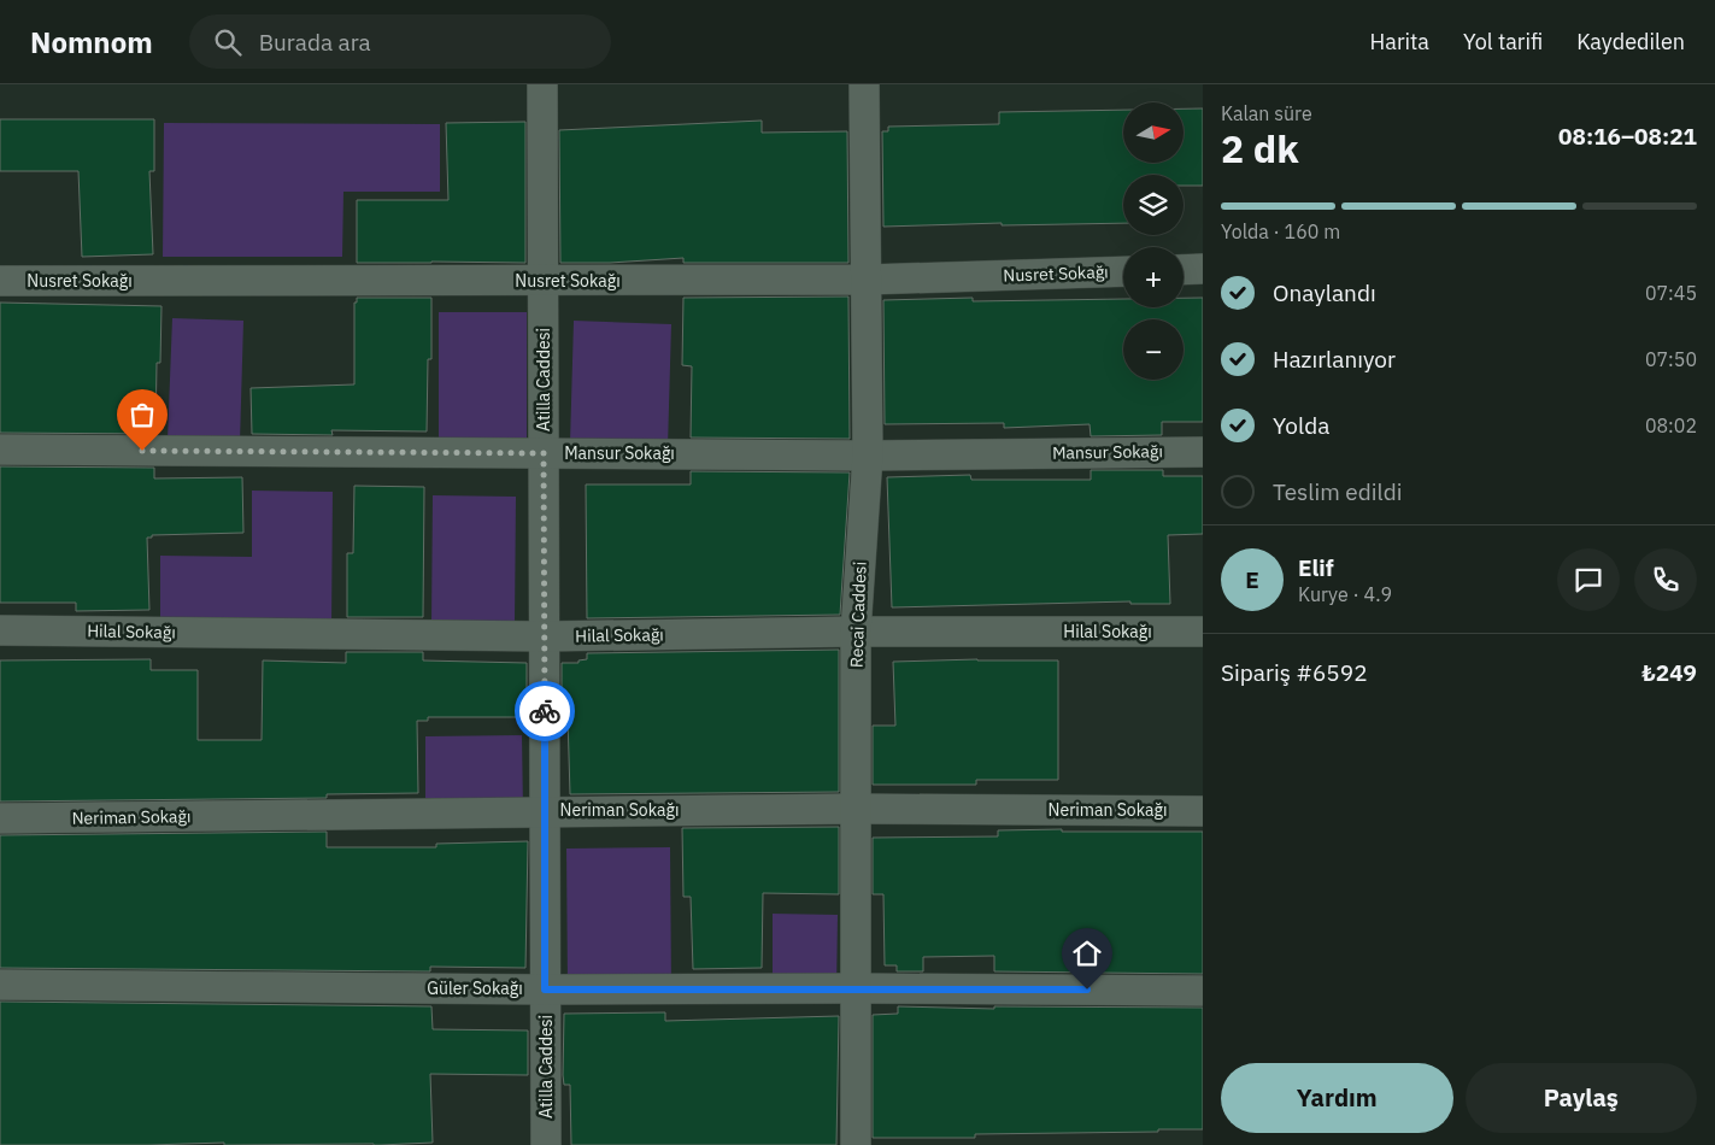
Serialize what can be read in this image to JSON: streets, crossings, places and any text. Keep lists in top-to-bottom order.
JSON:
{
  "streets": {
    "street": [
      "Nusret Sokağı",
      "Atilla Caddesi",
      "Mansur Sokağı",
      "Recai Caddesi",
      "Hilal Sokağı",
      "Neriman Sokağı",
      "Güler Sokağı"
    ]
  },
  "crossings": [
    ["Nusret Sokağı", "Atilla Caddesi"],
    ["Nusret Sokağı", "Recai Caddesi"],
    ["Atilla Caddesi", "Mansur Sokağı"],
    ["Atilla Caddesi", "Hilal Sokağı"],
    ["Atilla Caddesi", "Neriman Sokağı"],
    ["Atilla Caddesi", "Güler Sokağı"],
    ["Mansur Sokağı", "Recai Caddesi"],
    ["Recai Caddesi", "Hilal Sokağı"],
    ["Recai Caddesi", "Neriman Sokağı"],
    ["Recai Caddesi", "Güler Sokağı"]
  ],
  "north": "right",
  "page": {
    "header": "Nomnom",
    "search": "Burada ara",
    "nav": ["Harita", "Yol tarifi", "Kaydedilen"],
    "heading": ["2 dk", "Kalan süre", "08:16–08:21"],
    "panel": [
      "Elif",
      "Kurye · 4.9",
      "Sipariş #6592",
      "₺249"
    ],
    "map_buttons": ["+", "−"],
    "bar": "Yolda · 160 m",
    "list": [
      ["Onaylandı", "07:45"],
      ["Hazırlanıyor", "07:50"],
      ["Yolda", "08:02"],
      "Teslim edildi"
    ],
    "round": "E",
    "buttons": ["Yardım", "Paylaş"]
  }
}
